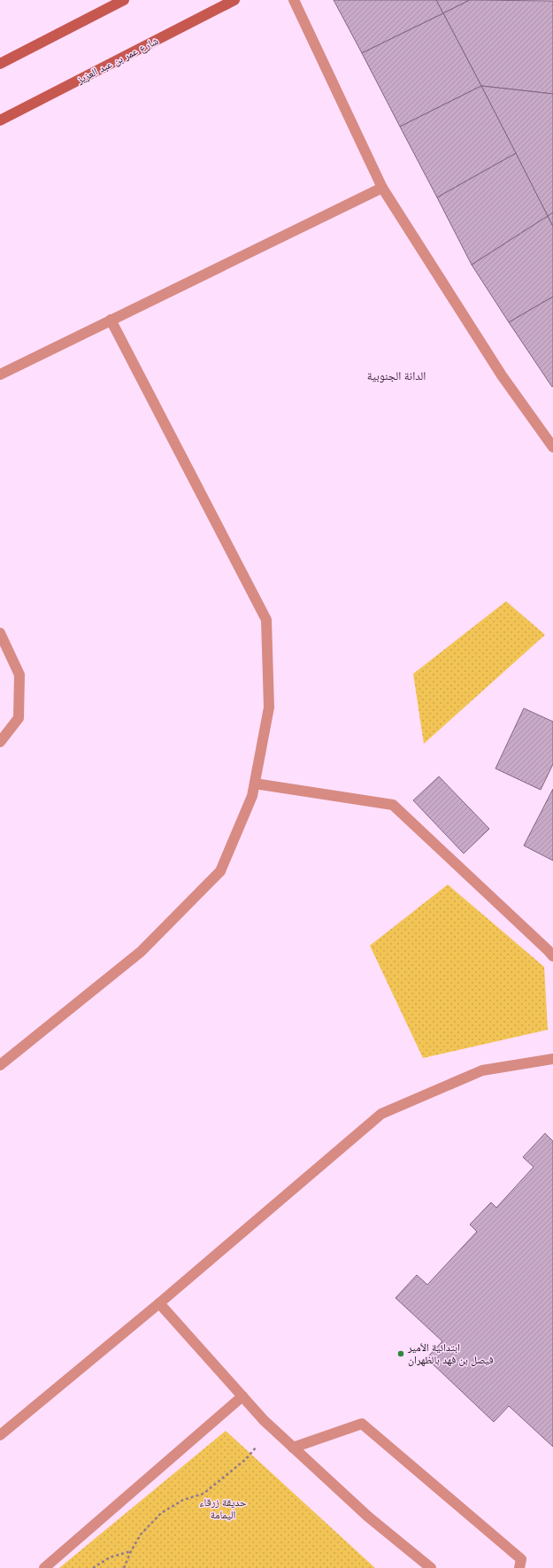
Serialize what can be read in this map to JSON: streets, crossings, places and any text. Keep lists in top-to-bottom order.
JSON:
{
  "streets": {
    "street": ["شارع عمر بن عبد العزيز"]
  },
  "districts": ["الدانة الجنوبية"],
  "parks": ["حديقة زرقاء اليمامة"],
  "places": ["ابتدائية الأمير فيصل بن فهد بالظهران"]
}
